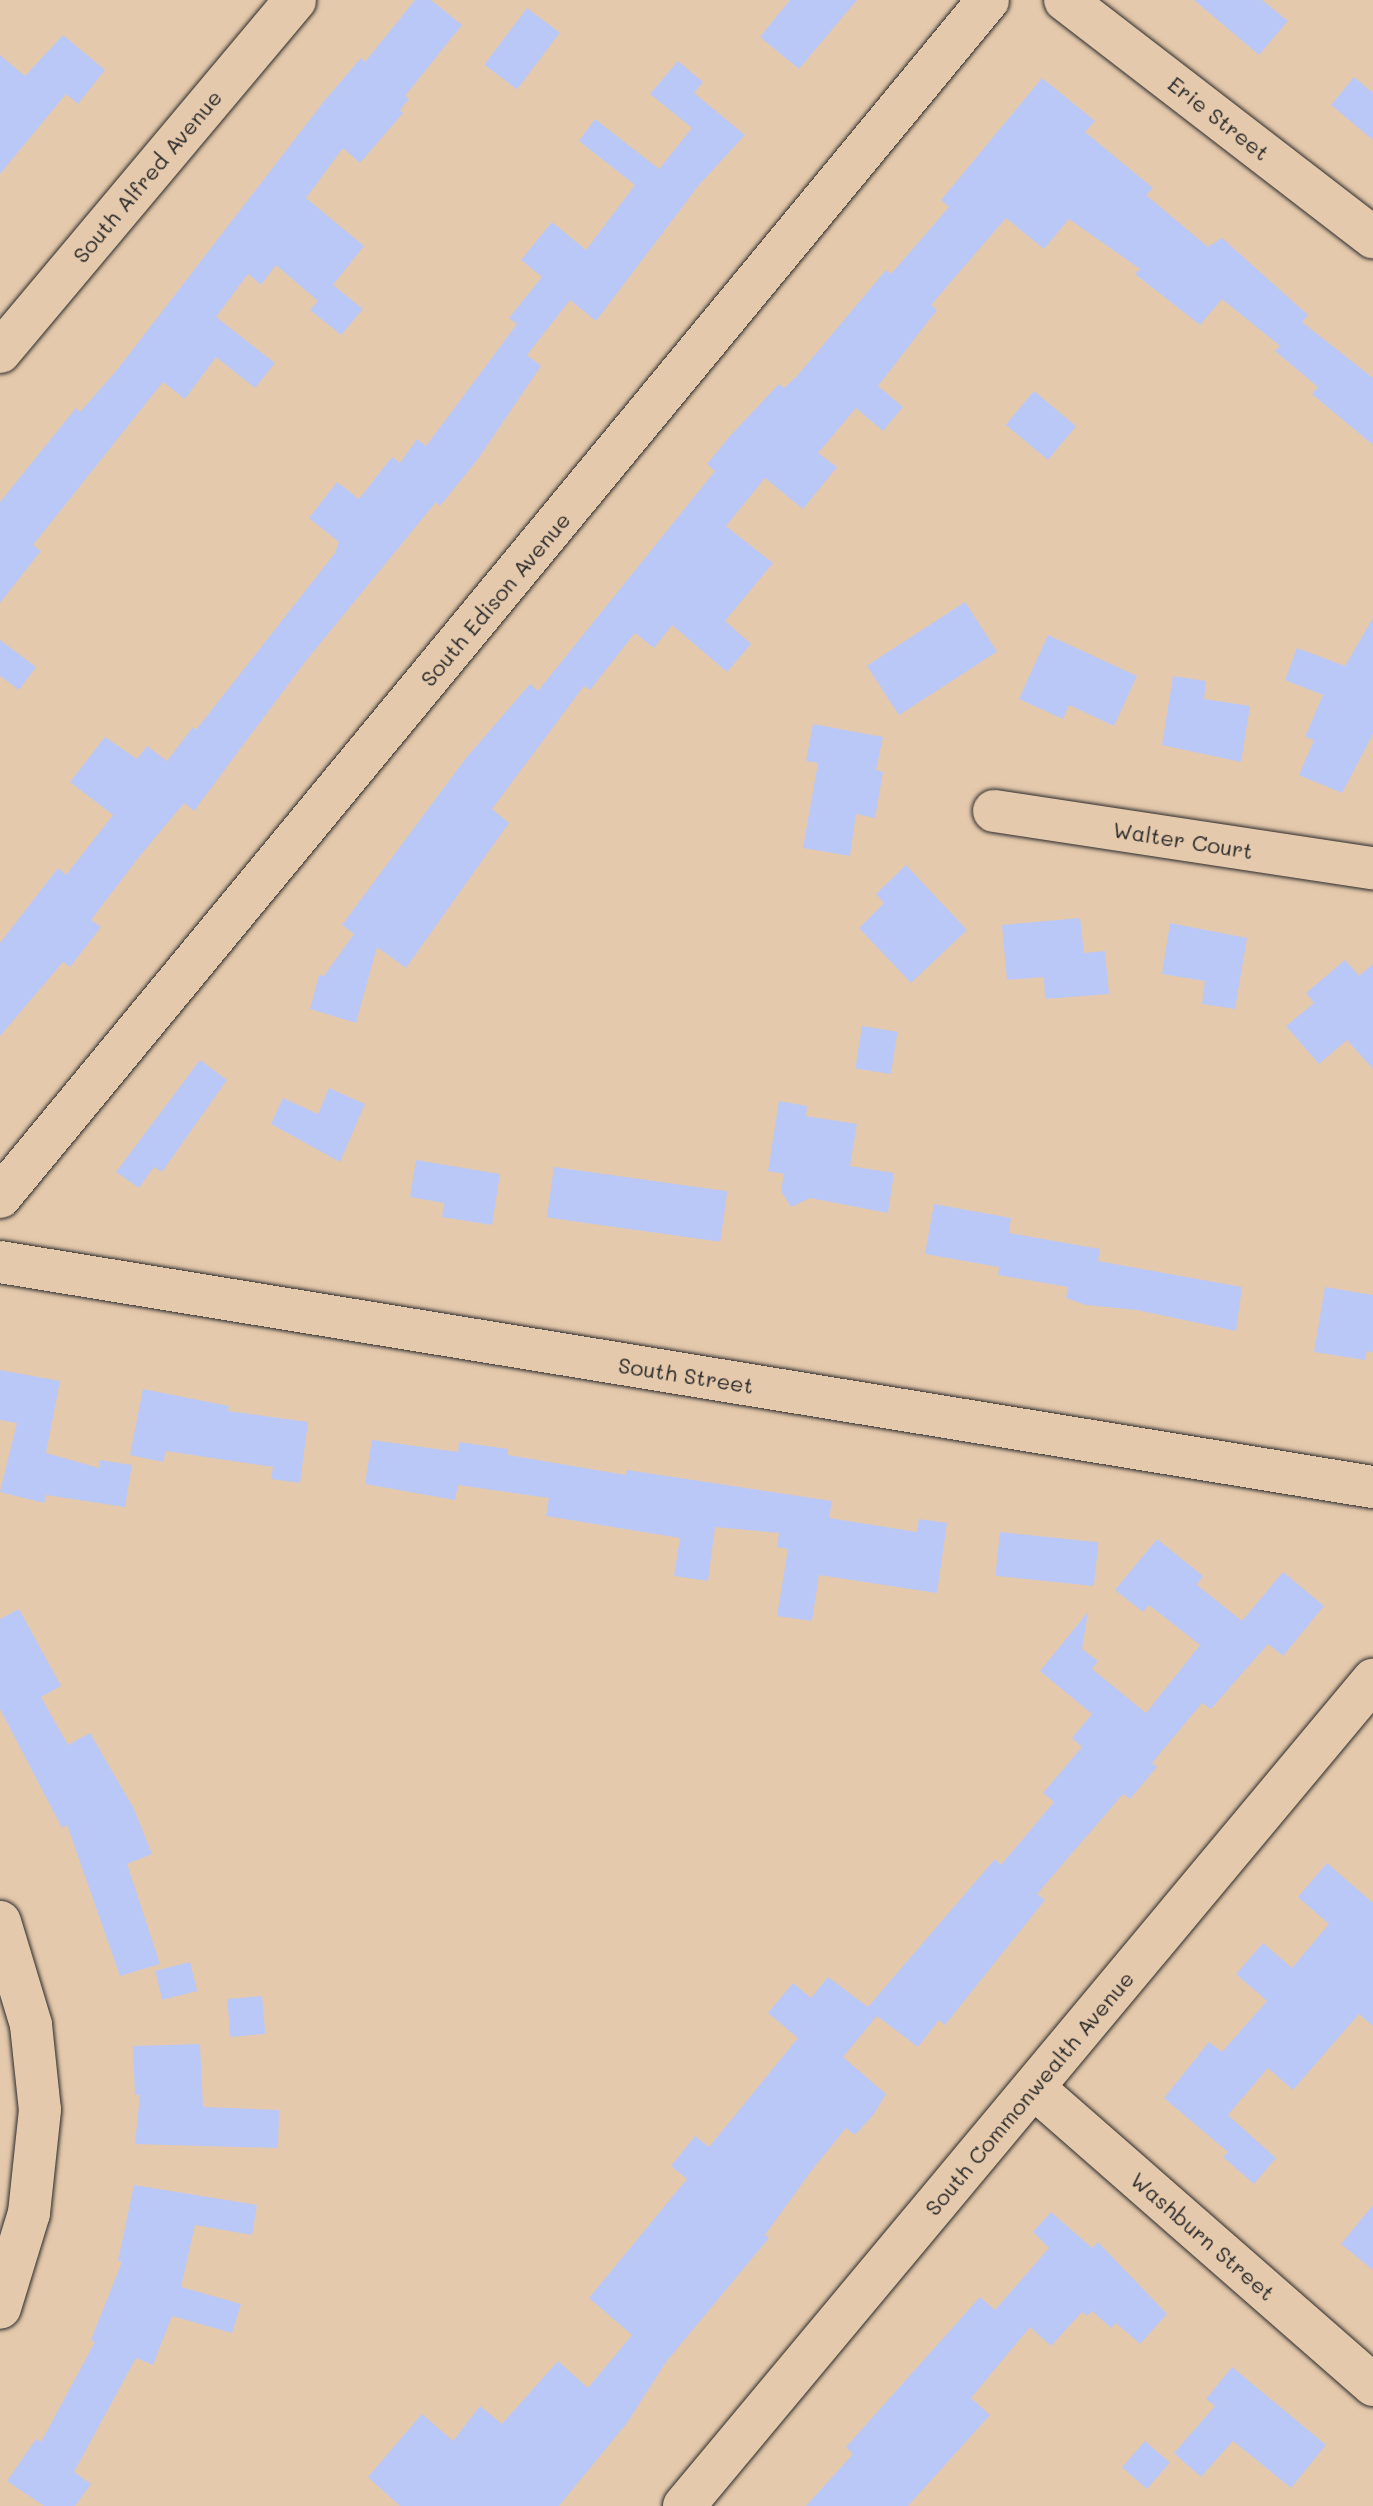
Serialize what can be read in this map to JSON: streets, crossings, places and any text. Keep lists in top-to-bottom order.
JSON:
{
  "streets": {
    "street": [
      "Erie Street",
      "South Alfred Avenue",
      "South Edison Avenue",
      "Walter Court",
      "South Street",
      "South Commonwealth Avenue",
      "Washburn Street"
    ]
  },
  "crossings": [
    ["South Commonwealth Avenue", "Washburn Street"]
  ]
}
